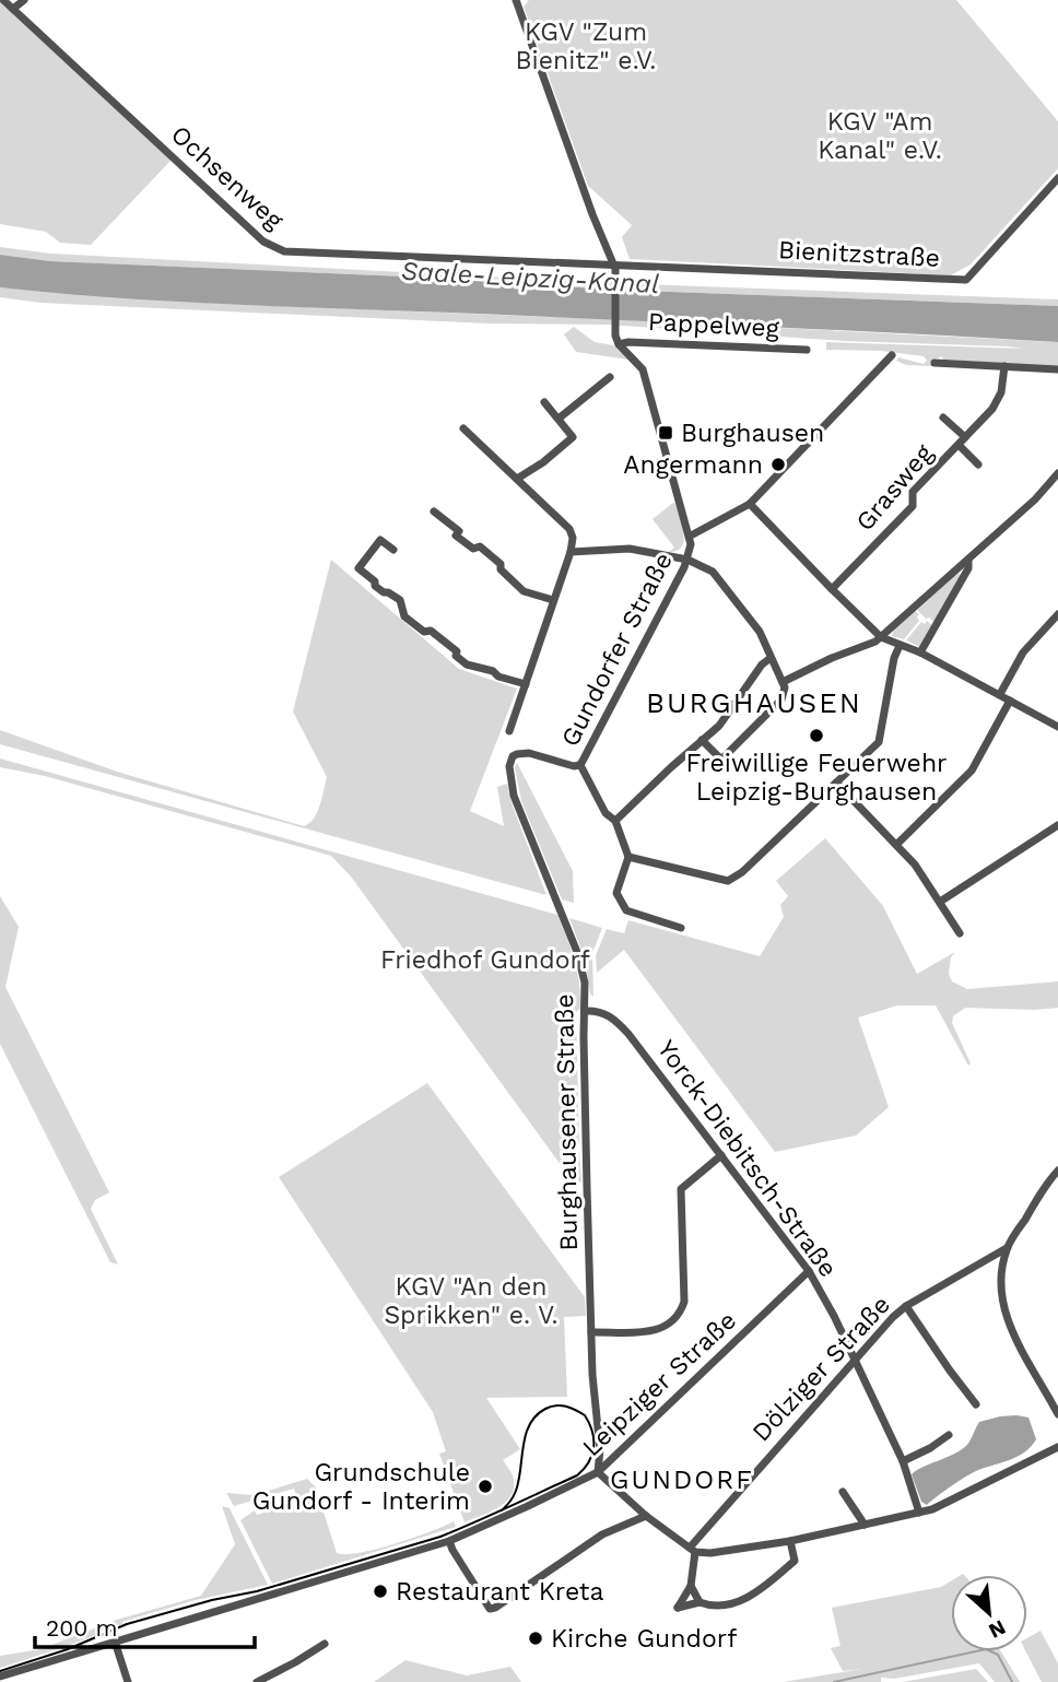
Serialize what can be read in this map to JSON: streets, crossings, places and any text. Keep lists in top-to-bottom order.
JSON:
{
  "streets": {
    "street": [
      "Ochsenweg",
      "Bienitzstraße",
      "Pappelweg",
      "Grasweg",
      "Gundorfer Straße",
      "Burghausener Straße",
      "Yorck-Diebitsch-Straße",
      "Dölziger Straße",
      "Leipziger Straße"
    ]
  },
  "crossings": [
    ["Ochsenweg", "Bienitzstraße"],
    ["Gundorfer Straße", "Burghausener Straße"],
    ["Burghausener Straße", "Yorck-Diebitsch-Straße"],
    ["Burghausener Straße", "Leipziger Straße"],
    ["Yorck-Diebitsch-Straße", "Dölziger Straße"],
    ["Yorck-Diebitsch-Straße", "Leipziger Straße"]
  ],
  "districts": ["BURGHAUSEN", "GUNDORF"],
  "water": ["Saale-Leipzig-Kanal"],
  "parks": [
    "KGV \"Zum Bienitz\" e.V.",
    "KGV \"Am Kanal\" e.V.",
    "Friedhof Gundorf",
    "KGV \"An den Sprikken\" e. V."
  ],
  "places": {
    "transit": ["Burghausen"],
    "other": [
      "Angermann",
      "Freiwillige Feuerwehr Leipzig-Burghausen",
      "Grundschule Gundorf - Interim",
      "Restaurant Kreta",
      "Kirche Gundorf"
    ]
  },
  "scale_bar": "200 m",
  "north": "bottom right"
}
